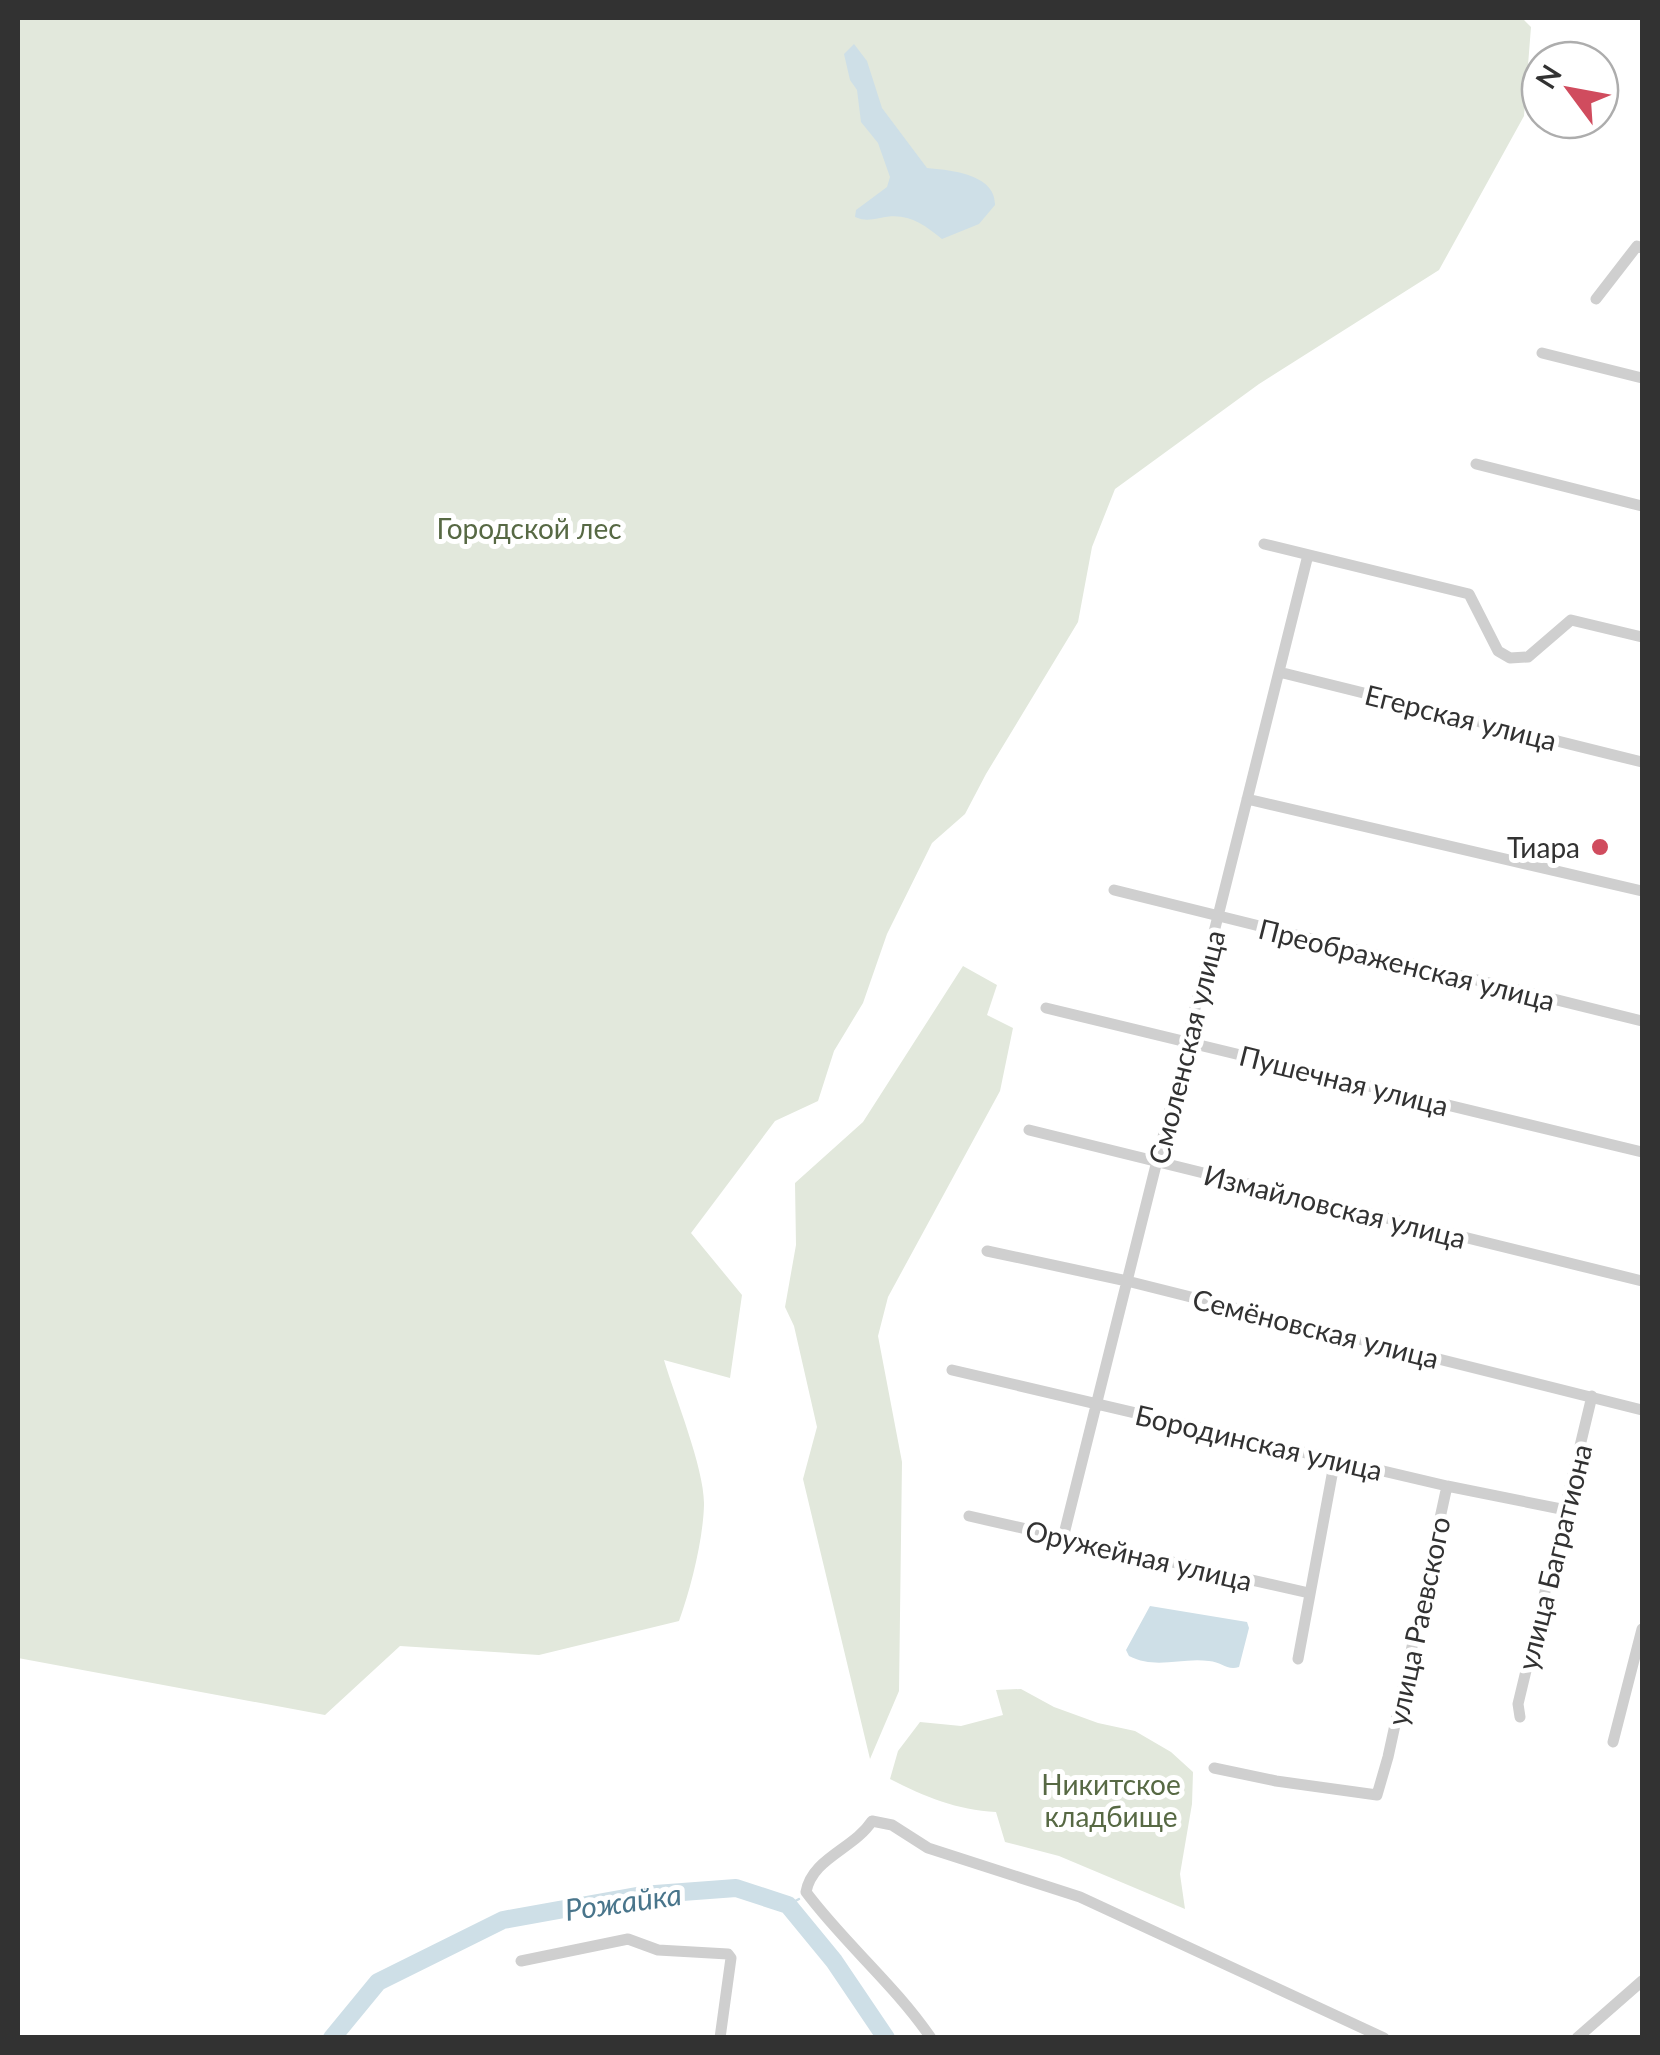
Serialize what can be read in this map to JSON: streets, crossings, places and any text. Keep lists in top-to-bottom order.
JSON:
{
  "streets": {
    "street": [
      "Егерская улица",
      "Преображенская улица",
      "Смоленская улица",
      "Пушечная улица",
      "Измайловская улица",
      "Семёновская улица",
      "Бородинская улица",
      "Оружейная улица",
      "улица Багратиона",
      "улица Раевского"
    ]
  },
  "crossings": [
    ["Егерская улица", "Смоленская улица"],
    ["Преображенская улица", "Смоленская улица"],
    ["Смоленская улица", "Пушечная улица"],
    ["Смоленская улица", "Измайловская улица"],
    ["Смоленская улица", "Семёновская улица"],
    ["Смоленская улица", "Бородинская улица"],
    ["Смоленская улица", "Оружейная улица"],
    ["Семёновская улица", "улица Багратиона"],
    ["Бородинская улица", "улица Багратиона"],
    ["Бородинская улица", "улица Раевского"]
  ],
  "water": ["Рожайка"],
  "parks": ["Городской лес", "Никитское кладбище"],
  "places": ["Тиара"],
  "north": "top left"
}
